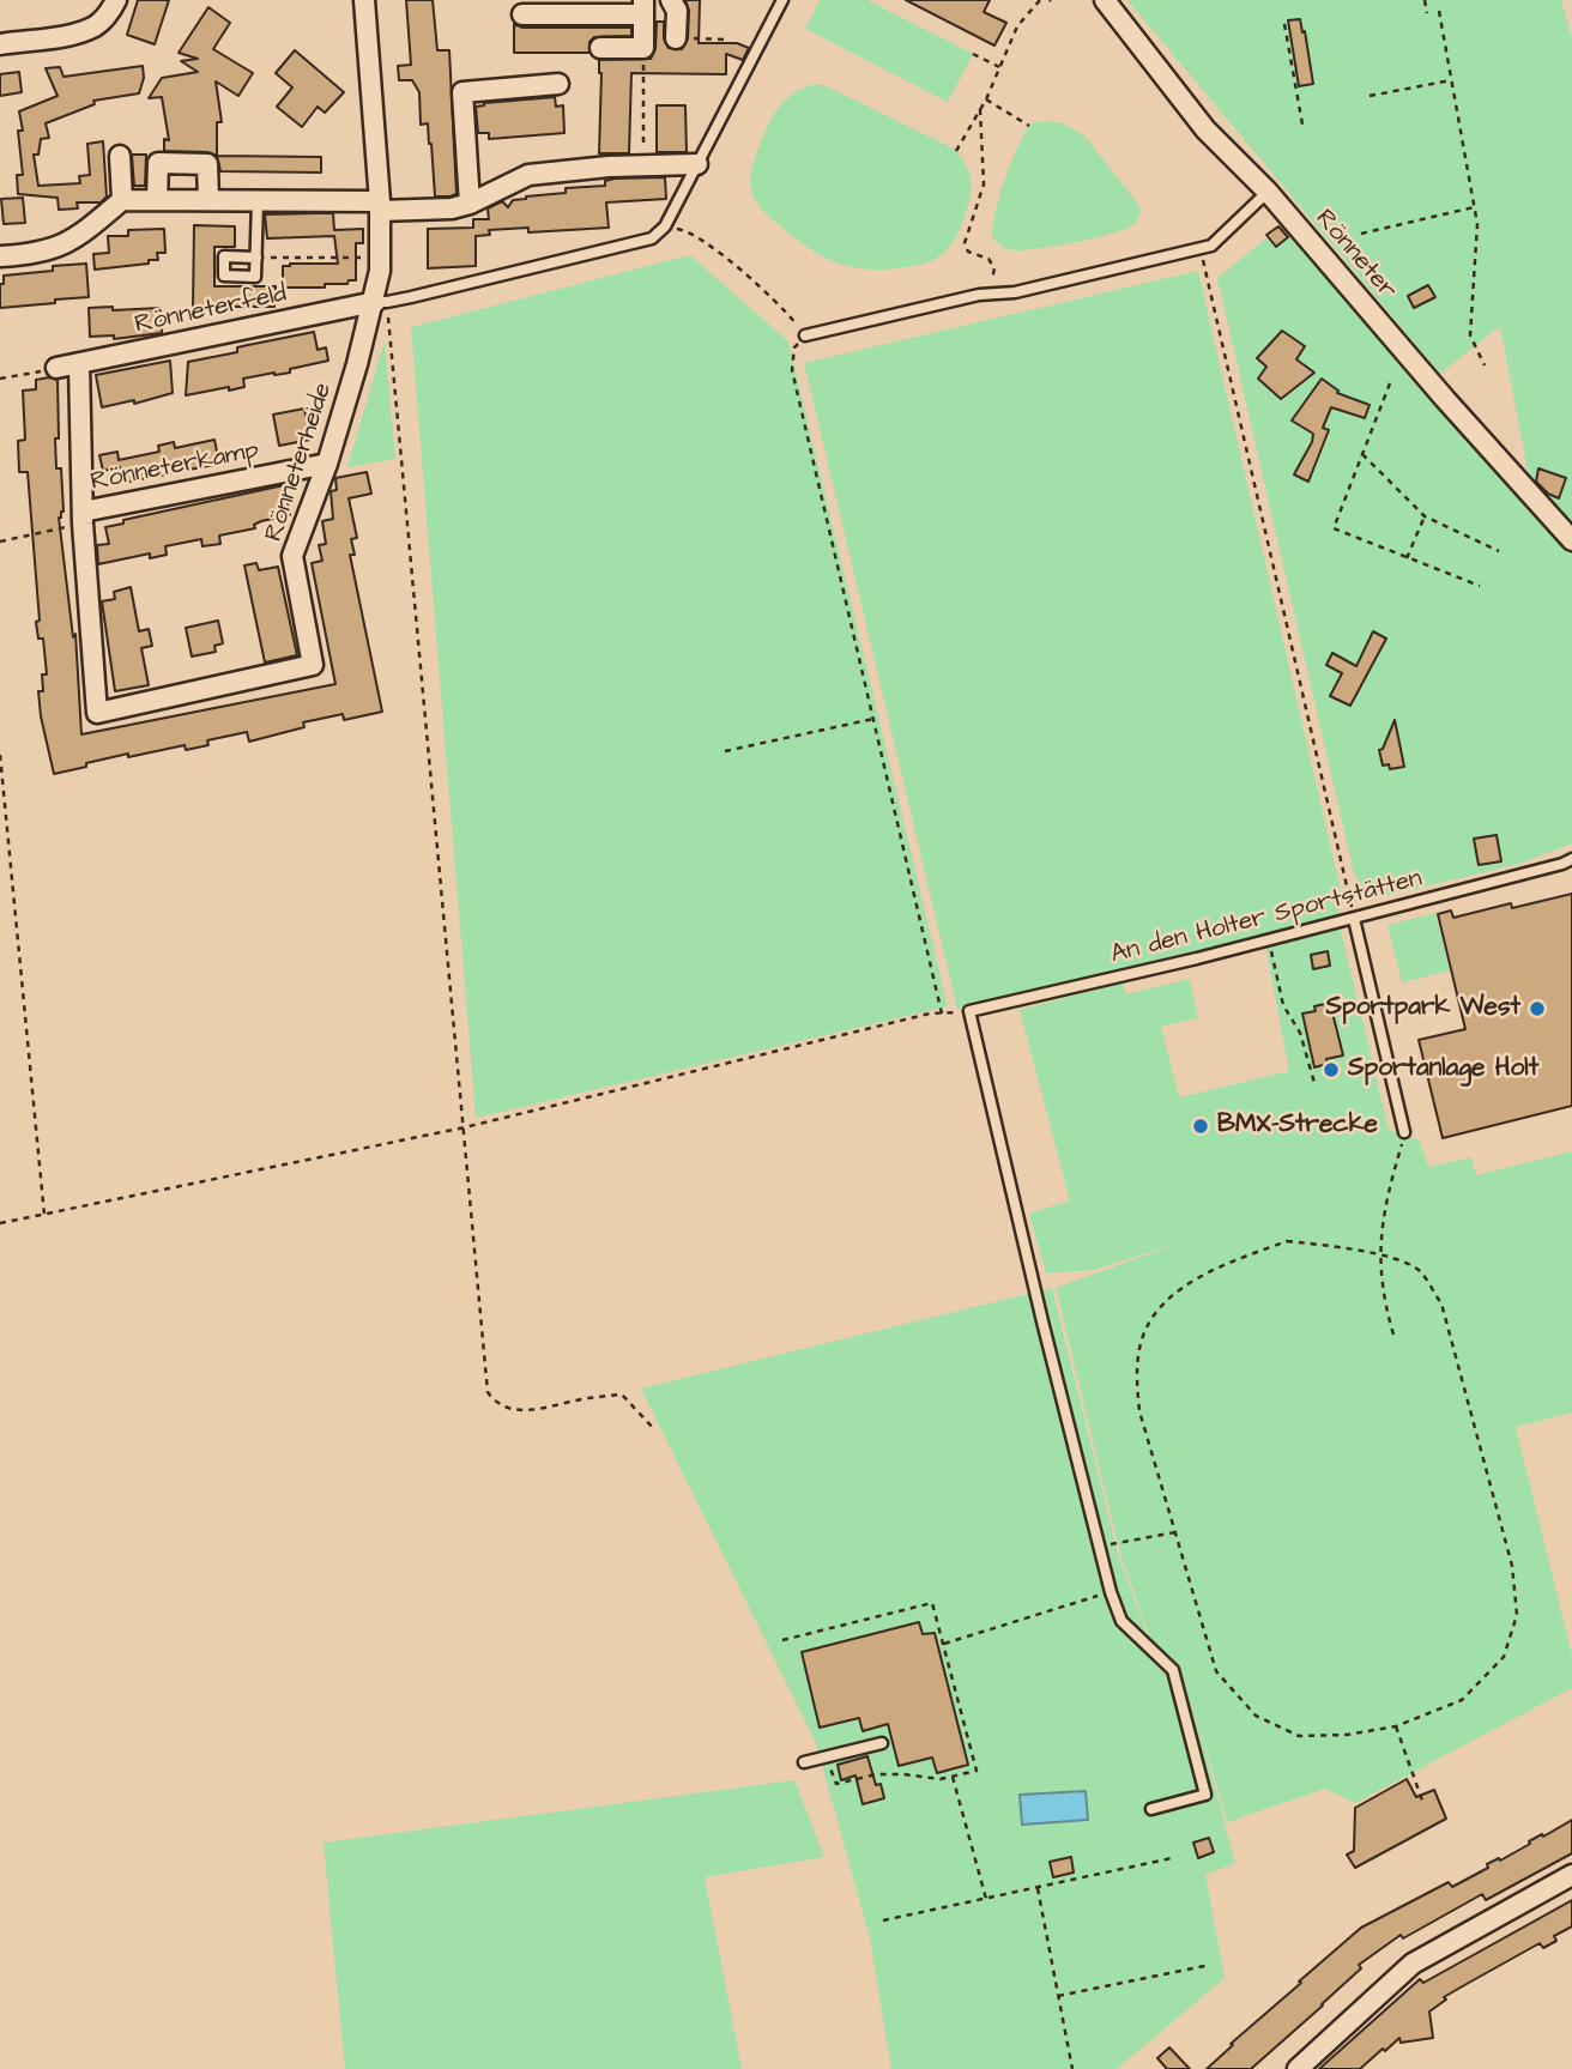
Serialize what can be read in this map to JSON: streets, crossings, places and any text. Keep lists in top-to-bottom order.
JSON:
{
  "streets": {
    "street": [
      "Rönneter",
      "Rönneterfeld",
      "Rönneterheide",
      "Rönneterkamp"
    ],
    "lane": ["An den Holter Sportstätten"]
  },
  "crossings": [
    ["Rönneterfeld", "Rönneterheide"],
    ["Rönneterfeld", "Rönneterkamp"],
    ["Rönneterheide", "Rönneterkamp"]
  ],
  "places": ["Sportpark West", "Sportanlage Holt", "BMX-Strecke"]
}
